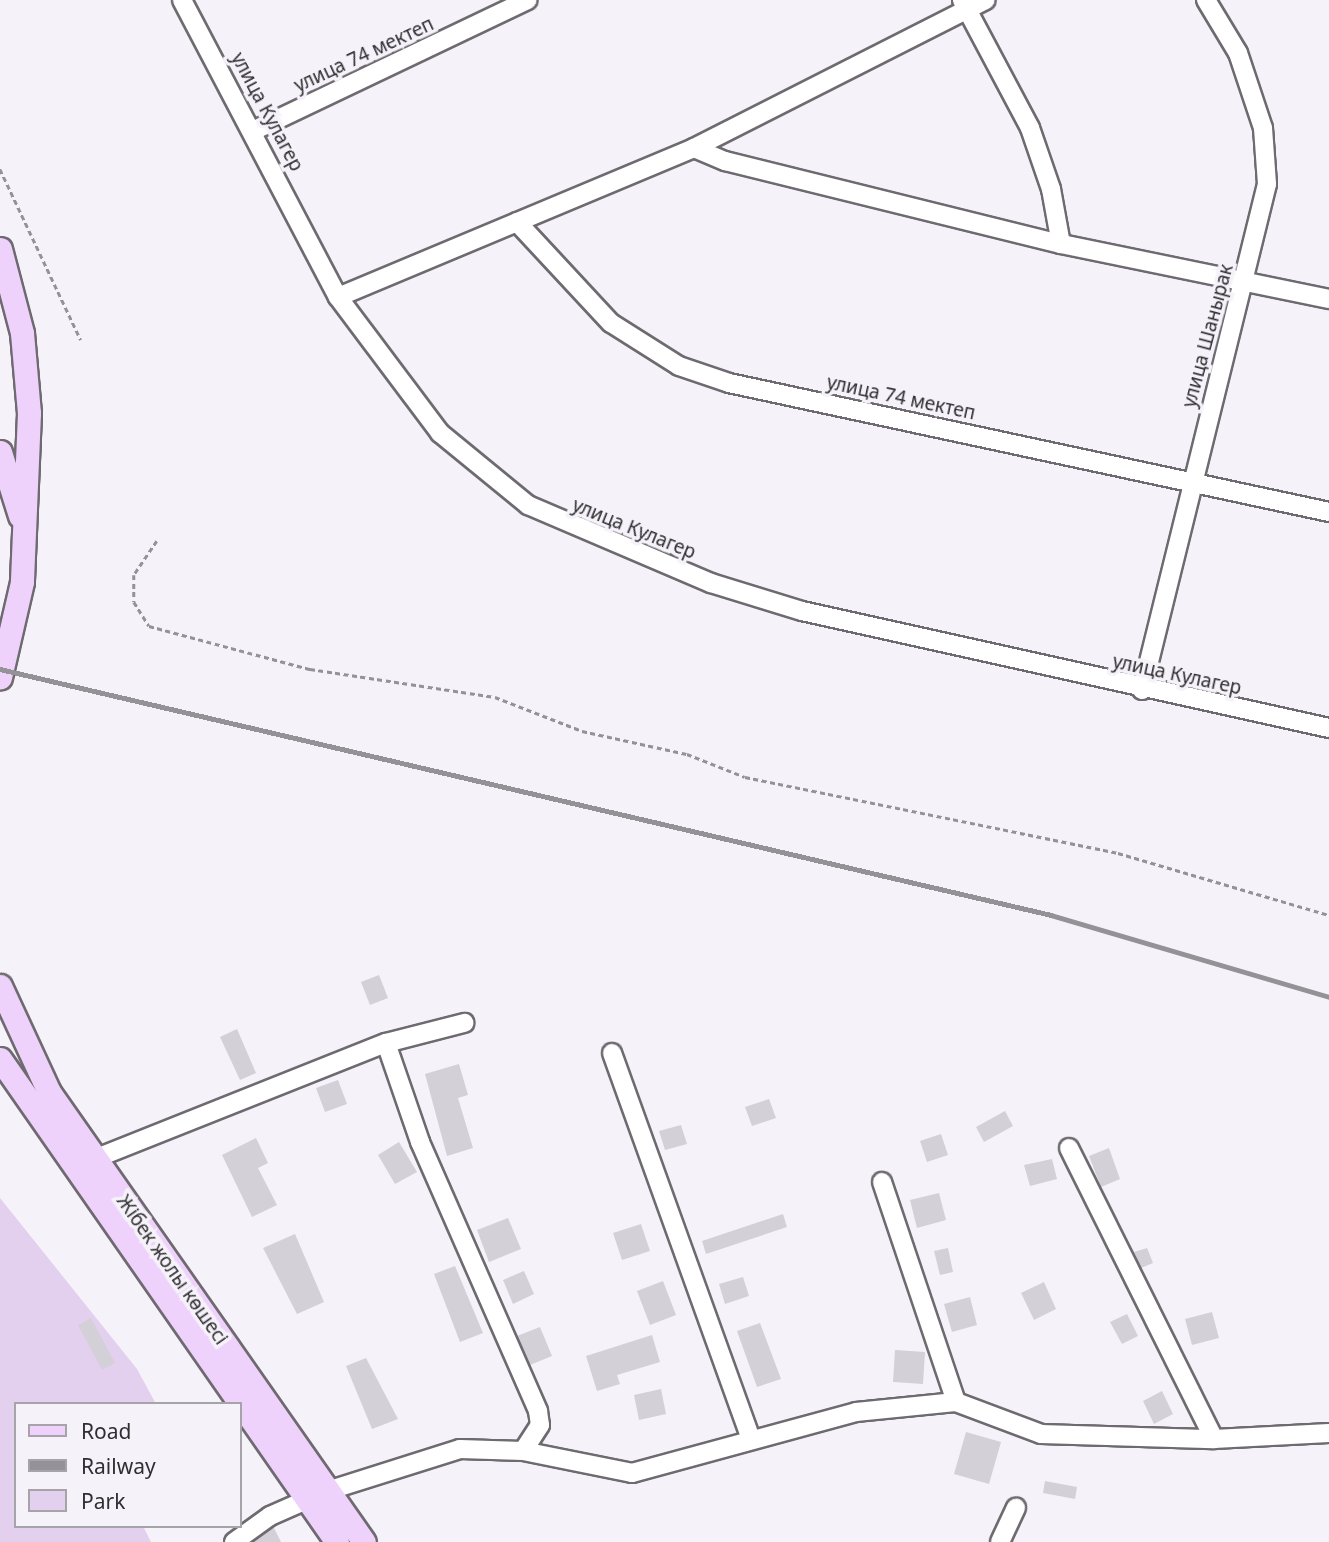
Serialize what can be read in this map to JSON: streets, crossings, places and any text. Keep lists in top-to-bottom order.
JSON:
{
  "streets": {
    "main road": ["Жібек жолы көшесі"],
    "street": ["улица 74 мектеп", "улица Кулагер", "улица Шанырак"]
  },
  "crossings": [
    ["улица 74 мектеп", "улица Кулагер"],
    ["улица 74 мектеп", "улица Шанырак"],
    ["улица Кулагер", "улица Шанырак"]
  ],
  "legend": ["Road", "Railway", "Park"]
}
